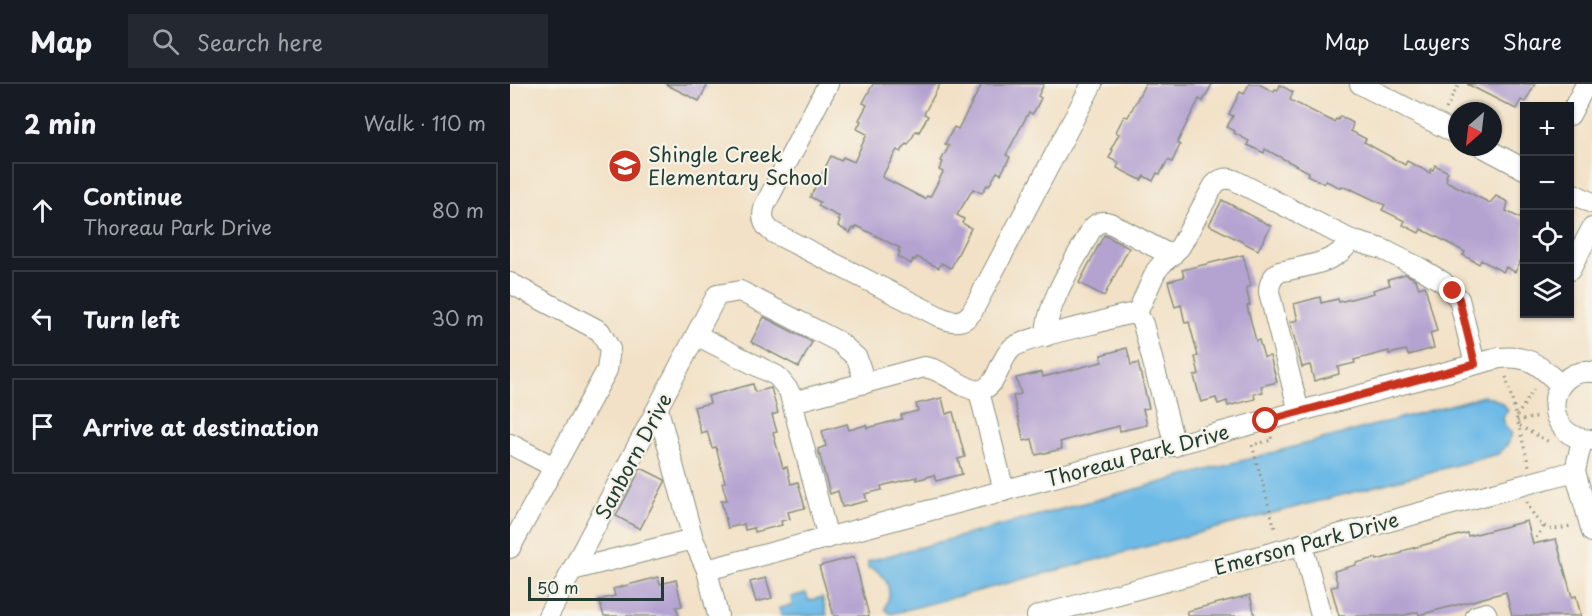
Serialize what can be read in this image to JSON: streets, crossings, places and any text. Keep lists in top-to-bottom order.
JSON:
{
  "streets": {
    "lane": ["Thoreau Park Drive", "Sanborn Drive", "Emerson Park Drive"]
  },
  "places": {
    "school or university": ["Shingle Creek Elementary School"]
  },
  "scale_bar": "50 m",
  "north": "bottom left",
  "page": {
    "header": "Map",
    "search": "Search here",
    "nav": ["Map", "Layers", "Share"],
    "heading": ["2 min", "Walk · 110 m"],
    "map_buttons": ["+", "−"],
    "list": [
      ["Continue", "Thoreau Park Drive", "80 m"],
      ["Turn left", "30 m"],
      "Arrive at destination"
    ],
    "scale": "50 m"
  }
}
